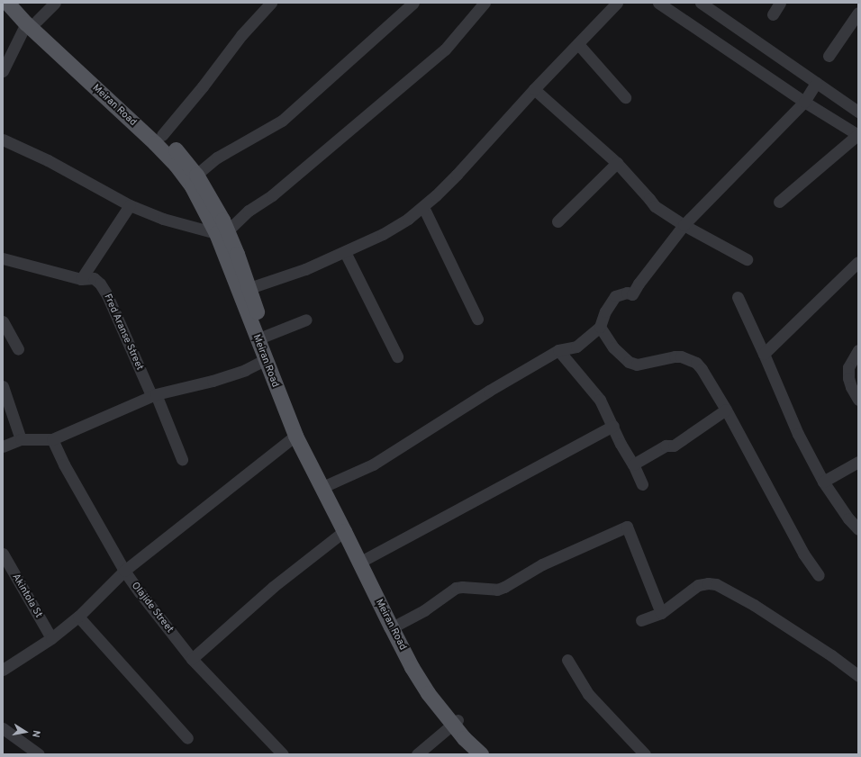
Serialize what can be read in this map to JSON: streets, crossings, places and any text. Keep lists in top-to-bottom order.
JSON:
{
  "streets": {
    "main road": ["Meiran Road"],
    "street": ["Fred Aranse Street", "Akintola St", "Olajide Street"]
  },
  "north": "right"
}
